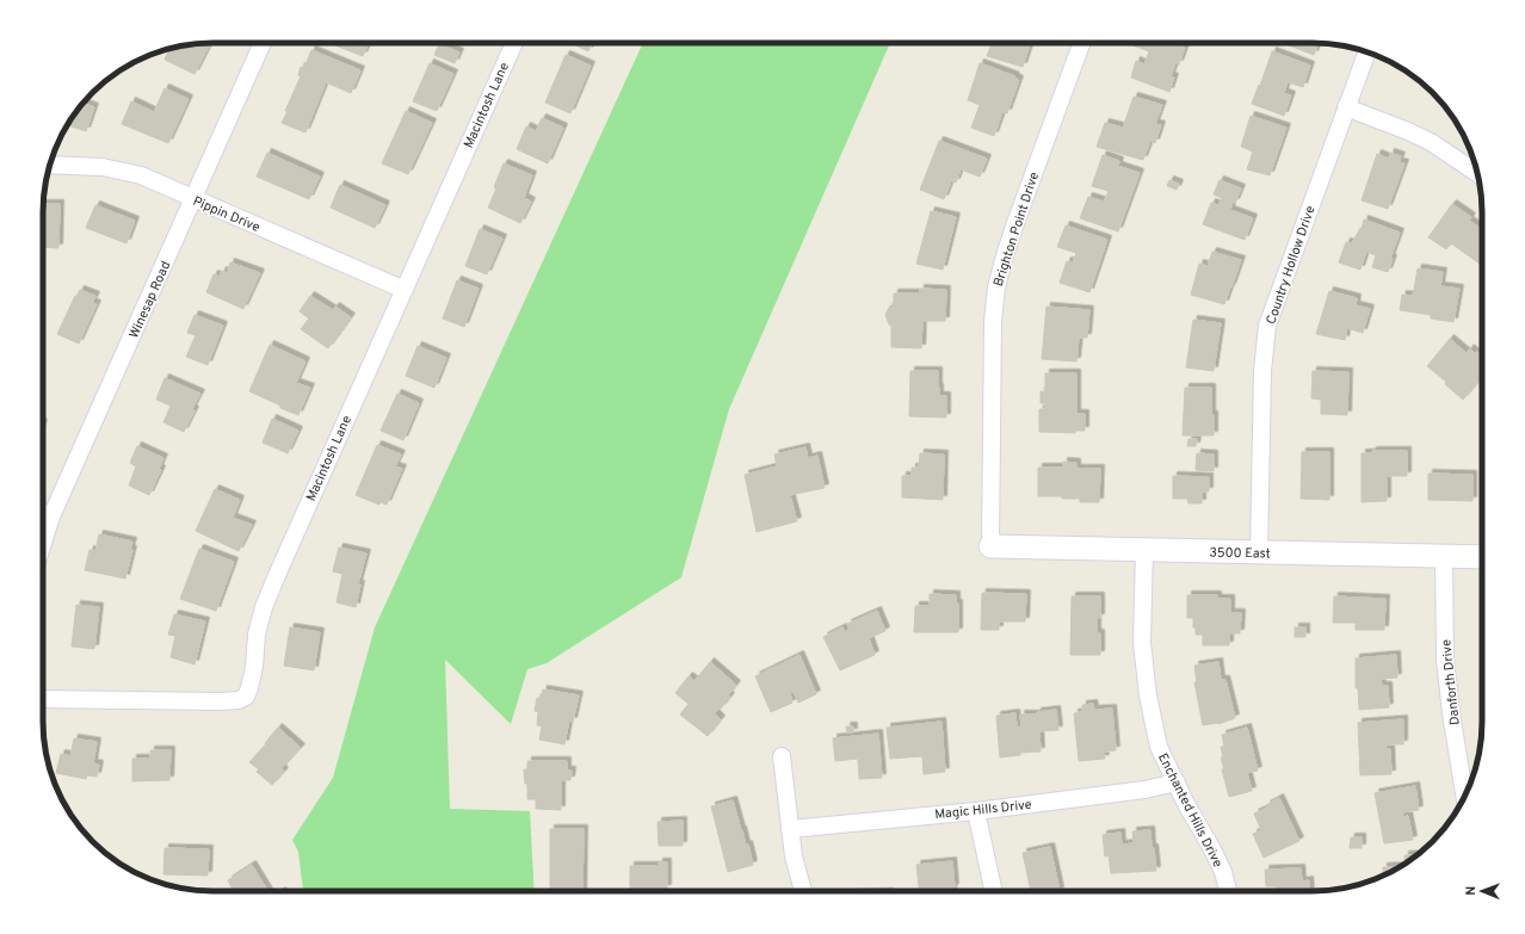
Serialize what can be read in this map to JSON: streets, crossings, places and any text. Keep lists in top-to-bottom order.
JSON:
{
  "streets": {
    "street": [
      "Macintosh Lane",
      "Pippin Drive",
      "Brighton Point Drive",
      "Country Hollow Drive",
      "Winesap Road",
      "3500 East",
      "Danforth Drive",
      "Magic Hills Drive",
      "Enchanted Hills Drive"
    ]
  },
  "crossings": [
    ["Macintosh Lane", "Pippin Drive"],
    ["Pippin Drive", "Winesap Road"],
    ["Brighton Point Drive", "3500 East"],
    ["Country Hollow Drive", "3500 East"],
    ["3500 East", "Danforth Drive"],
    ["3500 East", "Enchanted Hills Drive"],
    ["Magic Hills Drive", "Enchanted Hills Drive"]
  ],
  "north": "left"
}
